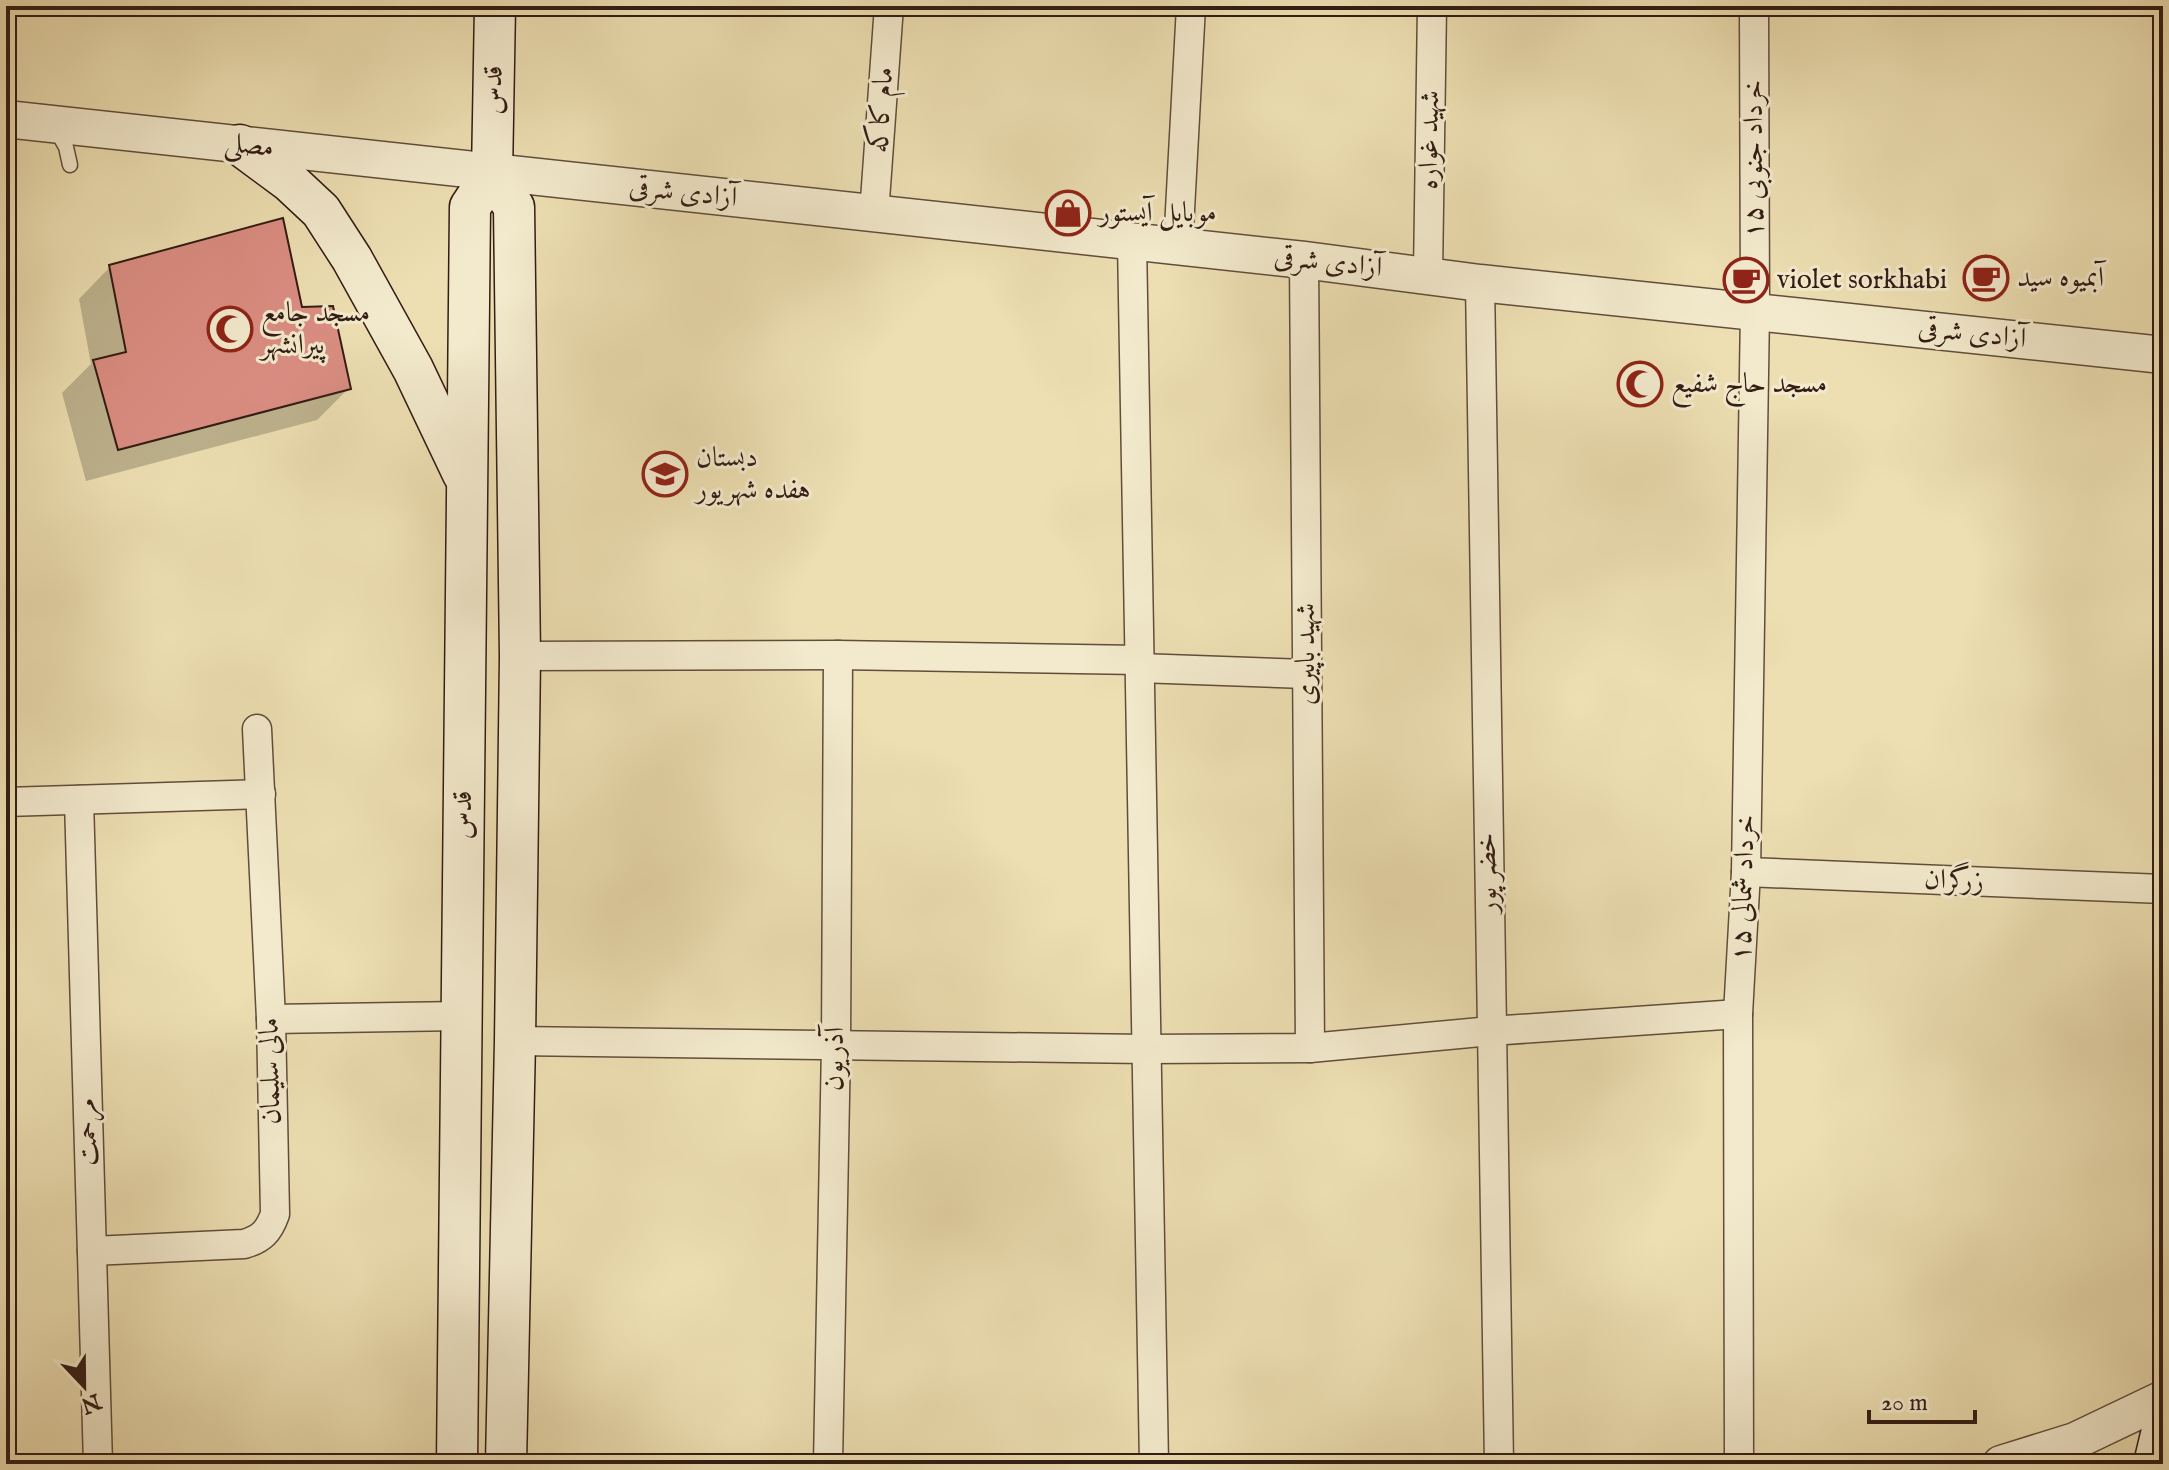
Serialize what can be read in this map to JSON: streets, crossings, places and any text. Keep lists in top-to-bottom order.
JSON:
{
  "streets": {
    "main road": ["قدس"],
    "street": [
      "مام کاکه",
      "شهید غواره",
      "مصلی",
      "۱۵ خرداد جنوبی",
      "آزادی شرقی",
      "شهید باپیری",
      "خضر پور",
      "زرگران",
      "۱۵ خرداد شمالی",
      "آذریون",
      "مالی سلیمان",
      "مرحمت"
    ]
  },
  "crossings": [
    ["قدس", "مصلی"],
    ["قدس", "آزادی شرقی"],
    ["مام کاکه", "آزادی شرقی"],
    ["شهید غواره", "آزادی شرقی"],
    ["مصلی", "آزادی شرقی"],
    ["۱۵ خرداد جنوبی", "آزادی شرقی"],
    ["۱۵ خرداد جنوبی", "۱۵ خرداد شمالی"],
    ["آزادی شرقی", "شهید باپیری"],
    ["آزادی شرقی", "خضر پور"],
    ["آزادی شرقی", "۱۵ خرداد شمالی"],
    ["زرگران", "۱۵ خرداد شمالی"],
    ["مالی سلیمان", "مرحمت"]
  ],
  "places": {
    "shop": ["موبایل آیستور"],
    "cafe": ["آبمیوه سید", "violet sorkhabi"],
    "mosque": ["مسجد جامع پیرانشهر", "مسجد حاج شفیع"],
    "school or university": ["دبستان هفده شهریور"]
  },
  "scale_bar": "20 m",
  "north": "bottom"
}
